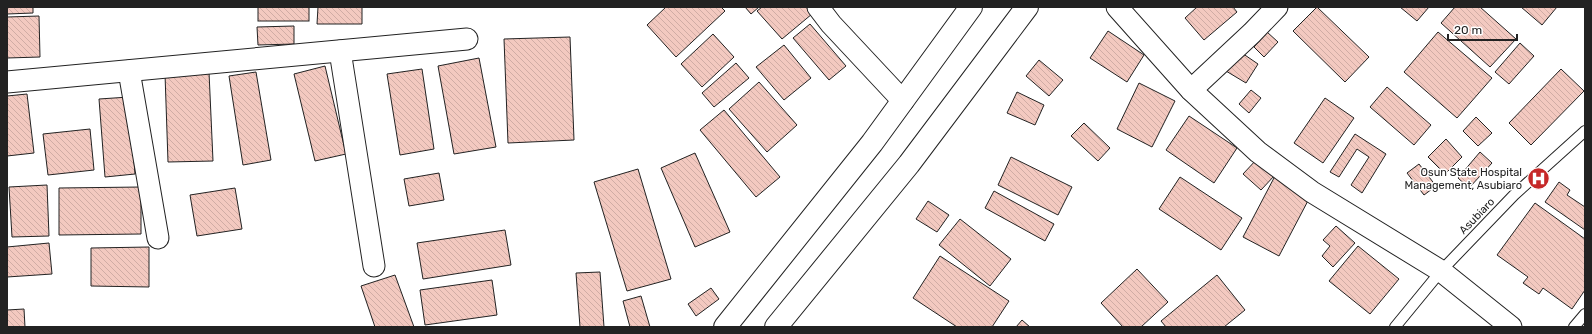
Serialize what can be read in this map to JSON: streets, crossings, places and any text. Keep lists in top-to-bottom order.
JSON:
{
  "streets": {
    "lane": ["Asubiaro"]
  },
  "places": {
    "hospital": ["Osun State Hospital Management, Asubiaro"]
  },
  "scale_bar": "20 m"
}
